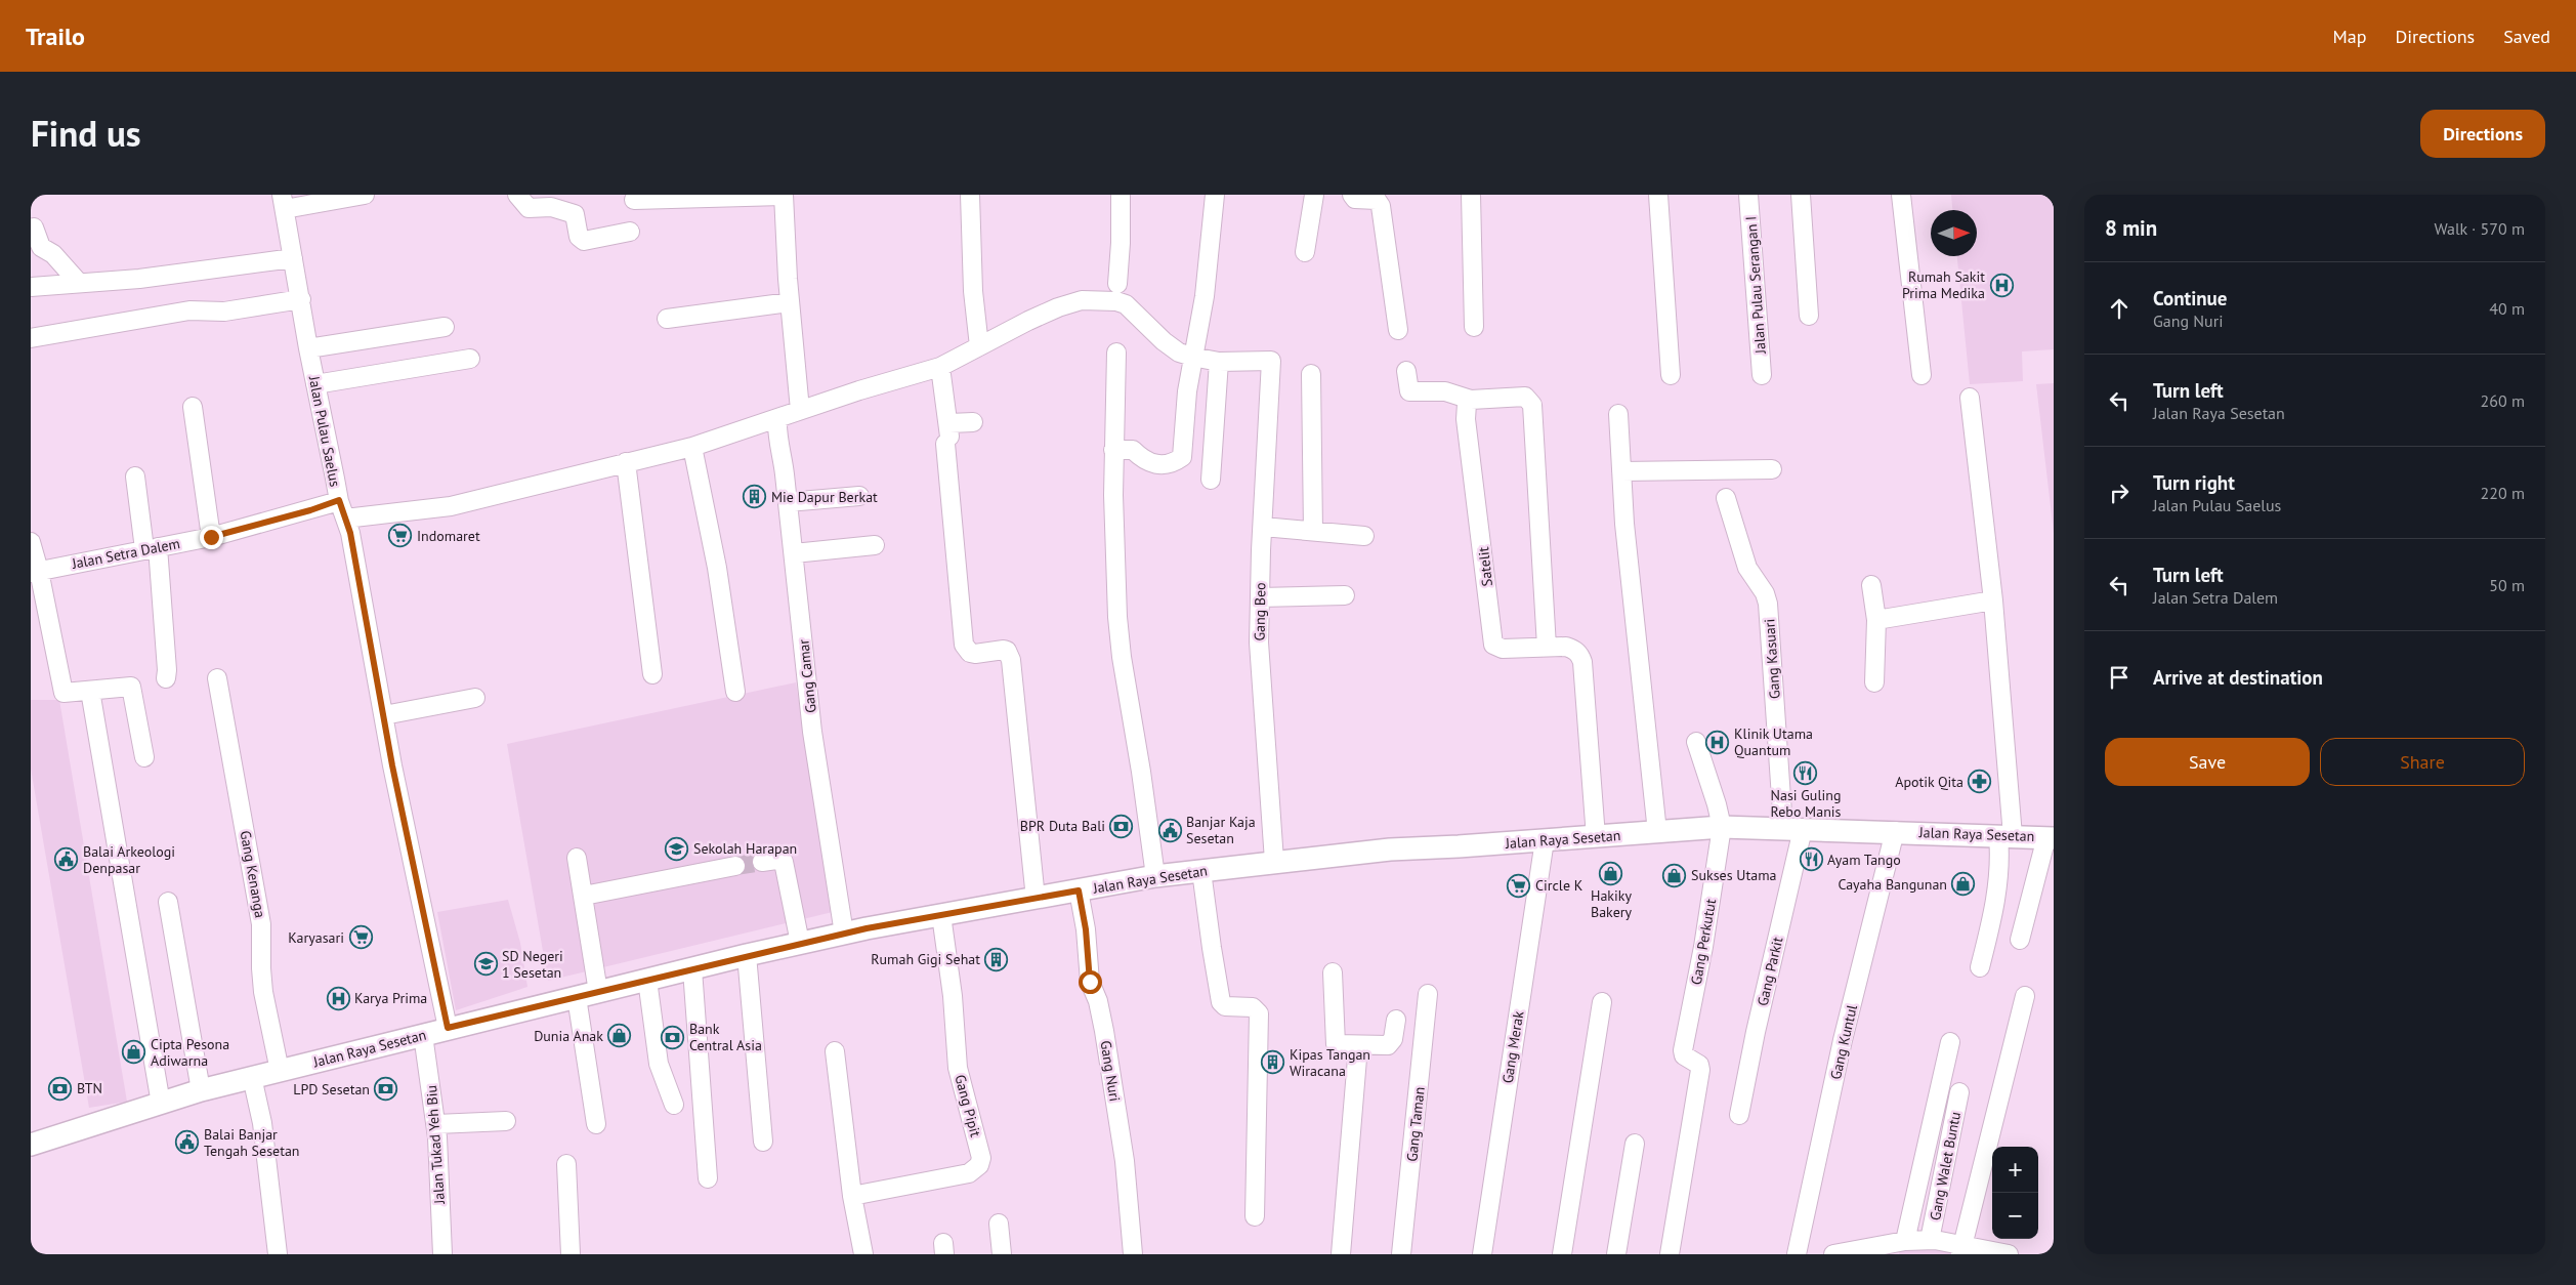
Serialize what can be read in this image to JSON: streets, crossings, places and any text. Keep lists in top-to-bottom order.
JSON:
{
  "streets": {
    "main road": ["Jalan Raya Sesetan"],
    "street": [
      "Jalan Pulau Serangan I",
      "Jalan Pulau Saelus",
      "Jalan Setra Dalem",
      "Satelit",
      "Gang Beo",
      "Gang Kasuari",
      "Gang Camar",
      "Gang Kenanga",
      "Gang Perkutut",
      "Gang Parkit",
      "Gang Kuntul",
      "Gang Merak",
      "Gang Nuri",
      "Gang Pipit",
      "Gang Taman",
      "Jalan Tukad Yeh Biu",
      "Gang Walet Buntu"
    ]
  },
  "crossings": [
    ["Jalan Pulau Saelus", "Jalan Setra Dalem"],
    ["Jalan Pulau Saelus", "Jalan Raya Sesetan"],
    ["Satelit", "Jalan Raya Sesetan"],
    ["Gang Beo", "Jalan Raya Sesetan"],
    ["Gang Kasuari", "Jalan Raya Sesetan"],
    ["Gang Kasuari", "Gang Parkit"],
    ["Gang Camar", "Jalan Raya Sesetan"],
    ["Jalan Raya Sesetan", "Gang Kenanga"],
    ["Jalan Raya Sesetan", "Gang Perkutut"],
    ["Jalan Raya Sesetan", "Gang Parkit"],
    ["Jalan Raya Sesetan", "Gang Kuntul"],
    ["Jalan Raya Sesetan", "Gang Merak"],
    ["Jalan Raya Sesetan", "Gang Nuri"],
    ["Jalan Raya Sesetan", "Gang Pipit"],
    ["Jalan Raya Sesetan", "Jalan Tukad Yeh Biu"]
  ],
  "places": {
    "hospital": ["Rumah Sakit Prima Medika", "Klinik Utama Quantum", "Karya Prima"],
    "building": ["Mie Dapur Berkat", "Rumah Gigi Sehat", "Kipas Tangan Wiracana"],
    "supermarket": ["Indomaret", "Circle K", "Karyasari"],
    "restaurant": ["Nasi Guling Rebo Manis", "Ayam Tango"],
    "pharmacy": ["Apotik Qita"],
    "bank": [
      "BPR Duta Bali",
      "Bank Central Asia",
      "BTN",
      "LPD Sesetan"
    ],
    "public building": ["Banjar Kaja Sesetan", "Balai Arkeologi Denpasar", "Balai Banjar Tengah Sesetan"],
    "school or university": ["Sekolah Harapan", "SD Negeri 1 Sesetan"],
    "shop": [
      "Hakiky Bakery",
      "Sukses Utama",
      "Cayaha Bangunan",
      "Dunia Anak",
      "Cipta Pesona Adiwarna"
    ]
  },
  "north": "right",
  "page": {
    "header": "Trailo",
    "nav": ["Map", "Directions", "Saved"],
    "title": "Find us",
    "buttons": [
      "Directions",
      ["Save", "Share"]
    ],
    "heading": ["8 min", "Walk · 570 m"],
    "list": [
      ["Continue", "Gang Nuri", "40 m"],
      ["Turn left", "Jalan Raya Sesetan", "260 m"],
      ["Turn right", "Jalan Pulau Saelus", "220 m"],
      ["Turn left", "Jalan Setra Dalem", "50 m"],
      "Arrive at destination"
    ],
    "map_buttons": ["+", "−"]
  }
}
